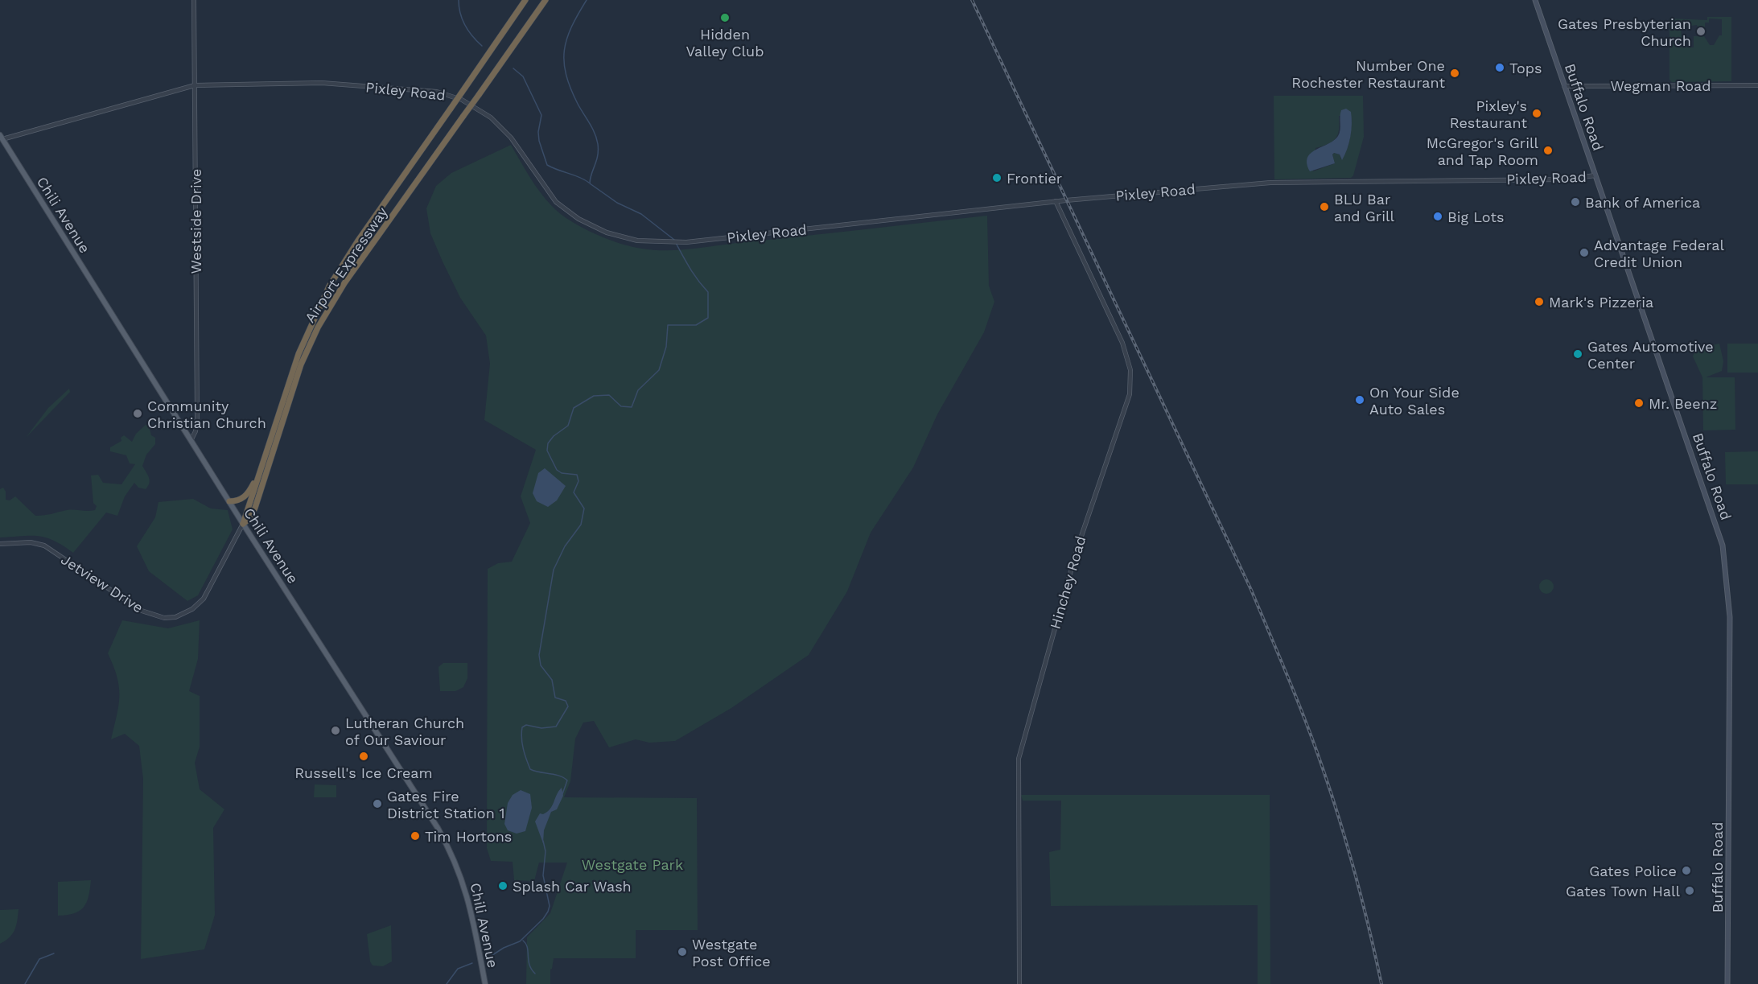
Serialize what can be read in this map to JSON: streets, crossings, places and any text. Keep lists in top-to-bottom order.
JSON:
{
  "streets": {
    "highway": ["Airport Expressway"],
    "main road": ["Buffalo Road", "Chili Avenue"],
    "street": [
      "Wegman Road",
      "Pixley Road",
      "Westside Drive",
      "Hinchey Road",
      "Jetview Drive"
    ]
  },
  "crossings": [
    ["Wegman Road", "Buffalo Road"],
    ["Pixley Road", "Buffalo Road"],
    ["Pixley Road", "Chili Avenue"],
    ["Pixley Road", "Westside Drive"],
    ["Pixley Road", "Hinchey Road"],
    ["Chili Avenue", "Westside Drive"],
    ["Chili Avenue", "Airport Expressway"],
    ["Chili Avenue", "Jetview Drive"],
    ["Airport Expressway", "Jetview Drive"]
  ],
  "parks": ["Westgate Park"],
  "places": [
    "Hidden Valley Club",
    "Gates Presbyterian Church",
    "Tops",
    "Number One Rochester Restaurant",
    "Pixley's Restaurant",
    "McGregor's Grill and Tap Room",
    "Frontier",
    "Bank of America",
    "BLU Bar and Grill",
    "Big Lots",
    "Advantage Federal Credit Union",
    "Mark's Pizzeria",
    "Gates Automotive Center",
    "On Your Side Auto Sales",
    "Mr. Beenz",
    "Community Christian Church",
    "Lutheran Church of Our Saviour",
    "Russell's Ice Cream",
    "Gates Fire District Station 1",
    "Tim Hortons",
    "Gates Police",
    "Splash Car Wash",
    "Gates Town Hall",
    "Westgate Post Office"
  ]
}
